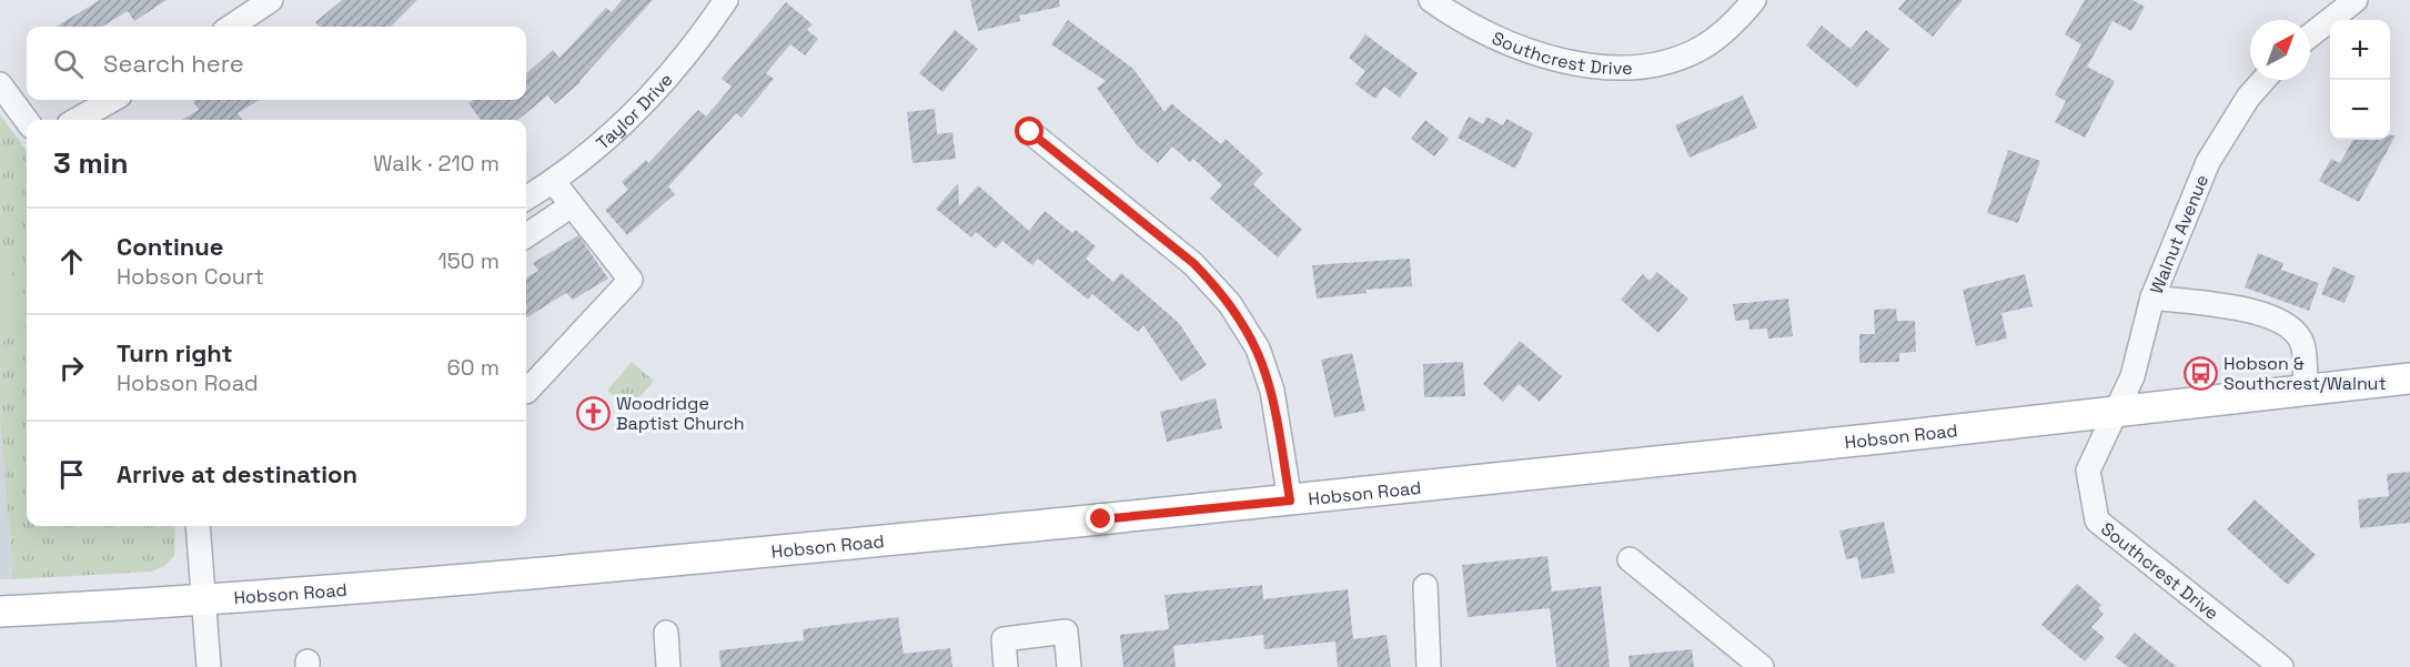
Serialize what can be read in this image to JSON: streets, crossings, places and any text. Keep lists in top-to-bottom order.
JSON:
{
  "streets": {
    "main road": ["Hobson Road"],
    "street": ["Southcrest Drive", "Taylor Drive", "Walnut Avenue"]
  },
  "crossings": [
    ["Southcrest Drive", "Walnut Avenue"],
    ["Southcrest Drive", "Hobson Road"],
    ["Walnut Avenue", "Hobson Road"]
  ],
  "places": {
    "bus stop": ["Hobson & Southcrest/Walnut"],
    "church": ["Woodridge Baptist Church"]
  },
  "north": "top right",
  "page": {
    "map_buttons": ["+", "−"],
    "search": "Search here",
    "heading": ["3 min", "Walk · 210 m"],
    "list": [
      ["Continue", "Hobson Court", "150 m"],
      ["Turn right", "Hobson Road", "60 m"],
      "Arrive at destination"
    ]
  }
}
